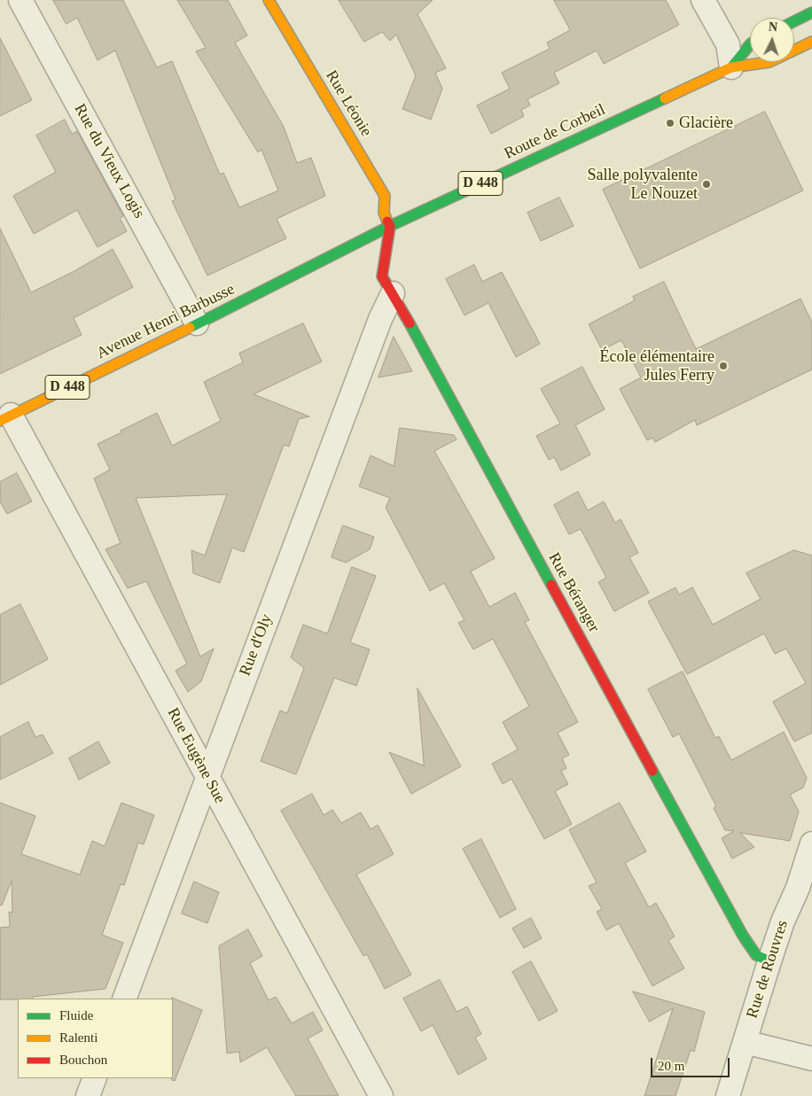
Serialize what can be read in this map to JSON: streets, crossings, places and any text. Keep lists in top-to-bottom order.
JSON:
{
  "streets": {
    "street": [
      "Rue Léonie",
      "Route de Corbeil",
      "Rue du Vieux Logis",
      "D 448",
      "Avenue Henri Barbusse",
      "Rue Béranger",
      "Rue d'Oly",
      "Rue Eugène Sue",
      "Rue de Rouvres"
    ]
  },
  "crossings": [
    ["Rue Léonie", "Route de Corbeil"],
    ["Rue Léonie", "Rue Béranger"],
    ["Route de Corbeil", "Avenue Henri Barbusse"],
    ["Route de Corbeil", "Rue Béranger"],
    ["Rue du Vieux Logis", "Avenue Henri Barbusse"],
    ["Avenue Henri Barbusse", "Rue Eugène Sue"],
    ["Rue Béranger", "Rue d'Oly"],
    ["Rue Béranger", "Rue de Rouvres"],
    ["Rue d'Oly", "Rue Eugène Sue"]
  ],
  "places": ["Glacière", "Salle polyvalente Le Nouzet", "École élémentaire Jules Ferry"],
  "legend": ["Fluide", "Ralenti", "Bouchon"],
  "scale_bar": "20 m",
  "north": "top"
}
